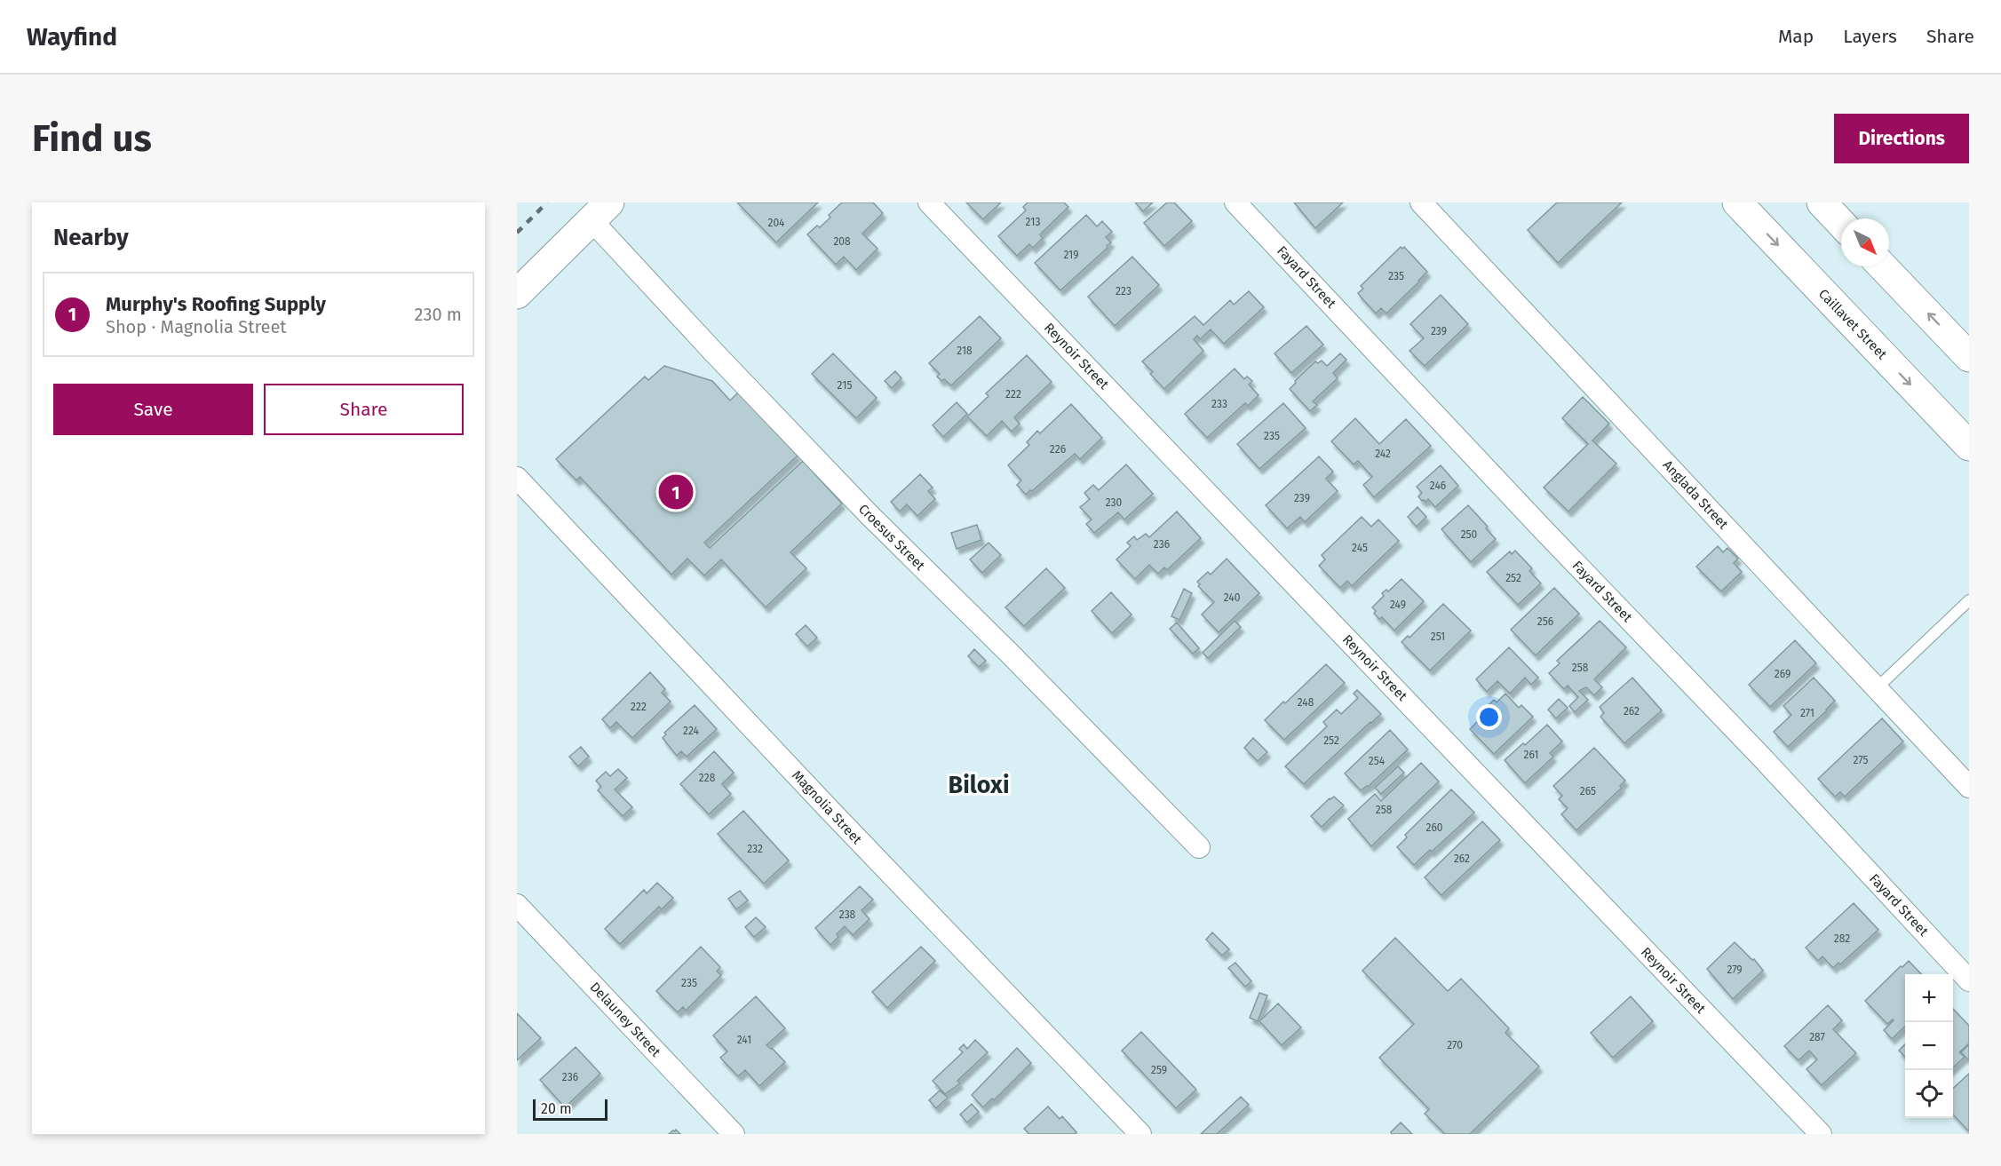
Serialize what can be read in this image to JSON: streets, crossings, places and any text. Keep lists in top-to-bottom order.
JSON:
{
  "streets": {
    "main road": ["Caillavet Street"],
    "street": [
      "Fayard Street",
      "Reynoir Street",
      "Anglada Street",
      "Croesus Street",
      "Magnolia Street",
      "Delauney Street"
    ]
  },
  "districts": ["Biloxi"],
  "house_numbers": [
    "213",
    "204",
    "208",
    "219",
    "235",
    "223",
    "239",
    "218",
    "215",
    "222",
    "233",
    "235",
    "226",
    "242",
    "246",
    "239",
    "230",
    "250",
    "236",
    "245",
    "252",
    "240",
    "249",
    "256",
    "251",
    "258",
    "269",
    "248",
    "222",
    "262",
    "271",
    "224",
    "252",
    "261",
    "275",
    "254",
    "228",
    "265",
    "258",
    "260",
    "232",
    "262",
    "238",
    "282",
    "279",
    "235",
    "287",
    "241",
    "270",
    "259",
    "236"
  ],
  "scale_bar": "20 m",
  "north": "bottom right",
  "page": {
    "header": "Wayfind",
    "nav": ["Map", "Layers", "Share"],
    "buttons": [
      "Directions",
      ["Save", "Share"]
    ],
    "title": "Find us",
    "heading": "Nearby",
    "list": [
      {
        "mark": "1",
        "name": "Murphy's Roofing Supply",
        "note": "Shop · Magnolia Street",
        "value": "230 m"
      }
    ],
    "pins": "1",
    "map_buttons": ["+", "−"],
    "scale": "20 m"
  }
}
